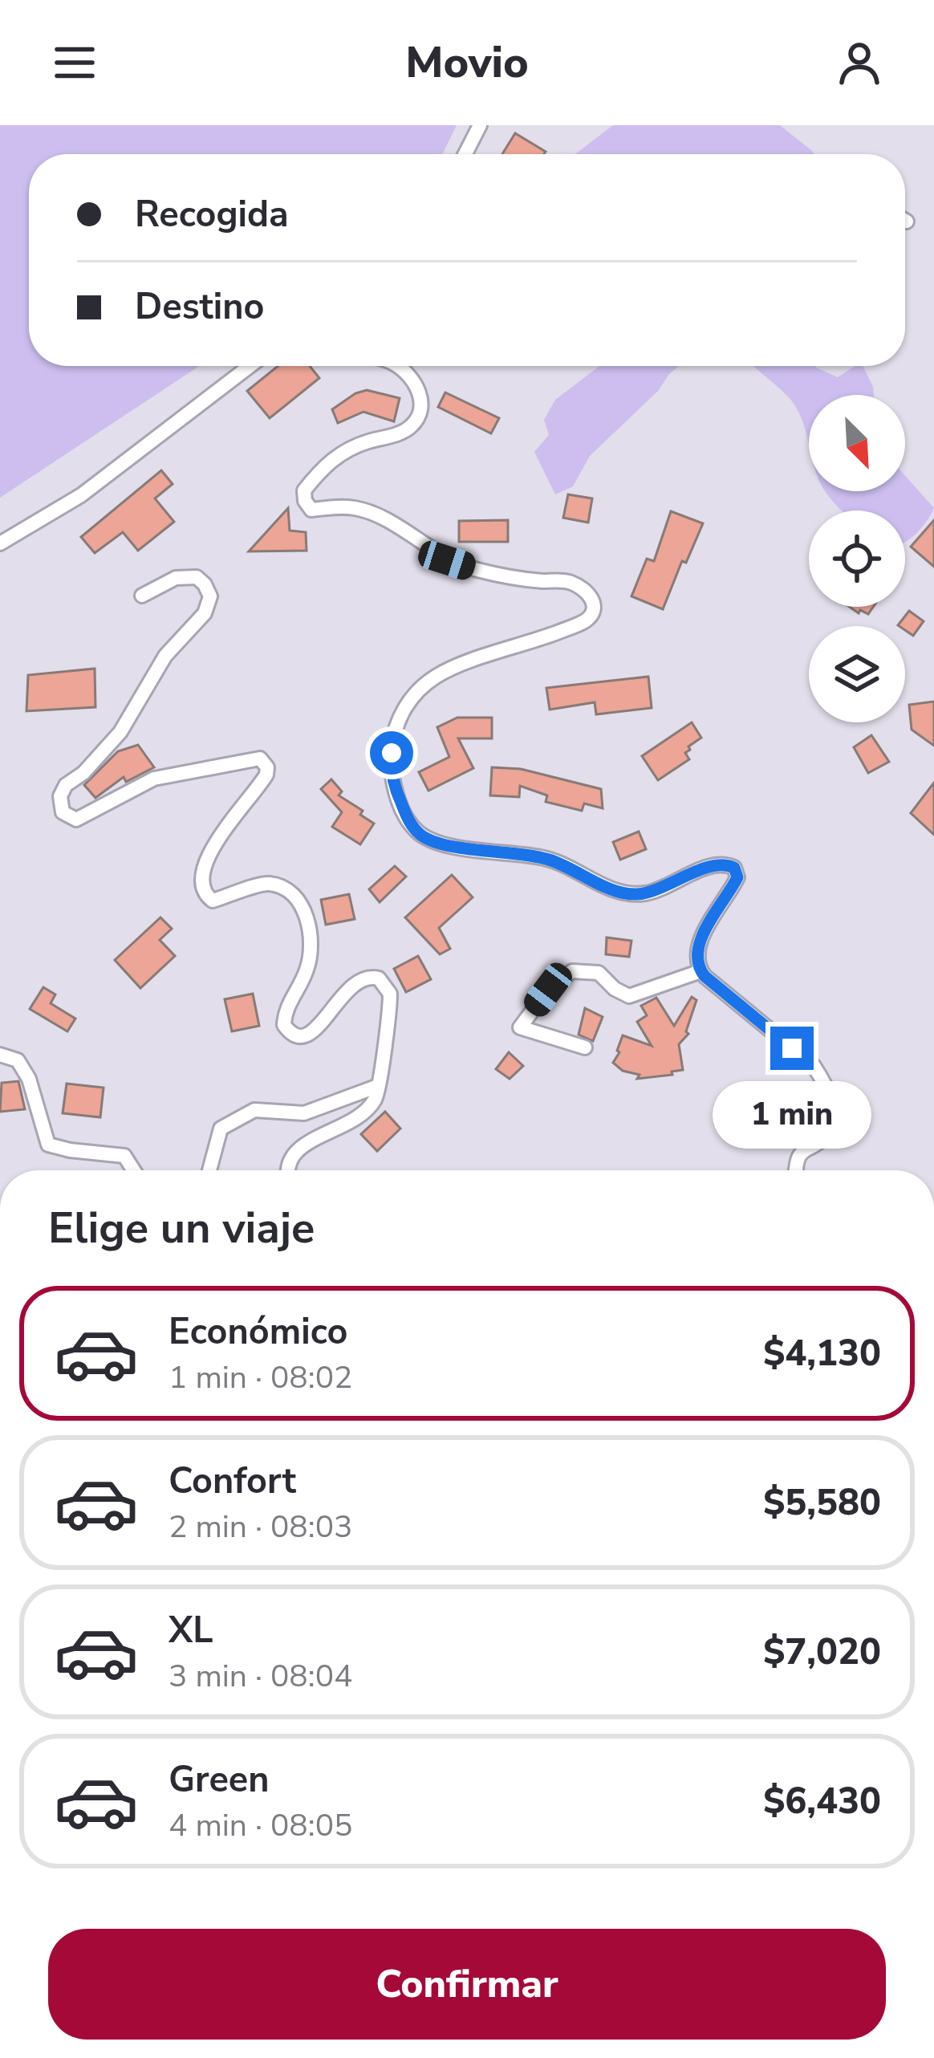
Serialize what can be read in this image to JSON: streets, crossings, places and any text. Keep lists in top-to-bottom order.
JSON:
{
  "north": "bottom right",
  "page": {
    "header": "Movio",
    "banner": ["Recogida", "Destino"],
    "bubble": "1 min",
    "heading": "Elige un viaje",
    "list": [
      {
        "name": "Económico",
        "note": "1 min · 08:02",
        "value": "$4,130"
      },
      {
        "name": "Confort",
        "note": "2 min · 08:03",
        "value": "$5,580"
      },
      {
        "name": "XL",
        "note": "3 min · 08:04",
        "value": "$7,020"
      },
      {
        "name": "Green",
        "note": "4 min · 08:05",
        "value": "$6,430"
      }
    ],
    "buttons": "Confirmar"
  }
}
